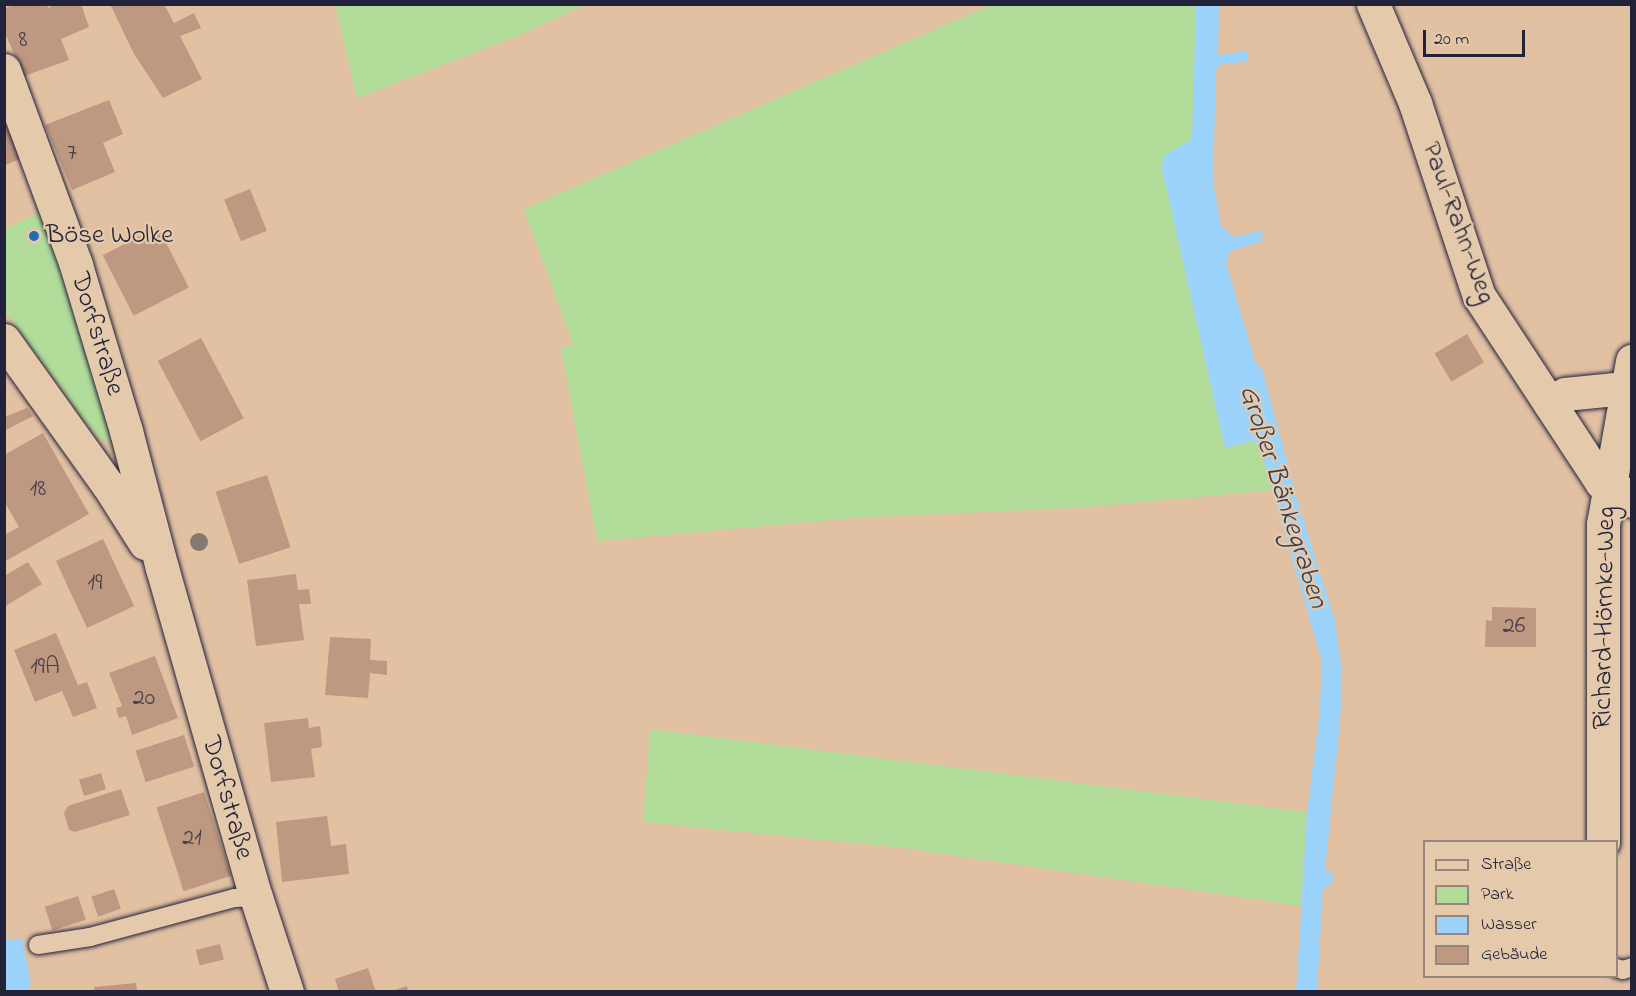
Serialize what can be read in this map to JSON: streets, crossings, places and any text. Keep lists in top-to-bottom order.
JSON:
{
  "streets": {
    "street": ["Paul-Rahn-Weg", "Dorfstraße", "Richard-Hörnke-Weg"]
  },
  "crossings": [
    ["Paul-Rahn-Weg", "Richard-Hörnke-Weg"]
  ],
  "water": ["Großer Bänkegraben"],
  "places": ["Böse Wolke"],
  "house_numbers": [
    "8",
    "7",
    "18",
    "19",
    "26",
    "19A",
    "20",
    "21"
  ],
  "legend": [
    "Straße",
    "Park",
    "Wasser",
    "Gebäude"
  ],
  "scale_bar": "20 m"
}
